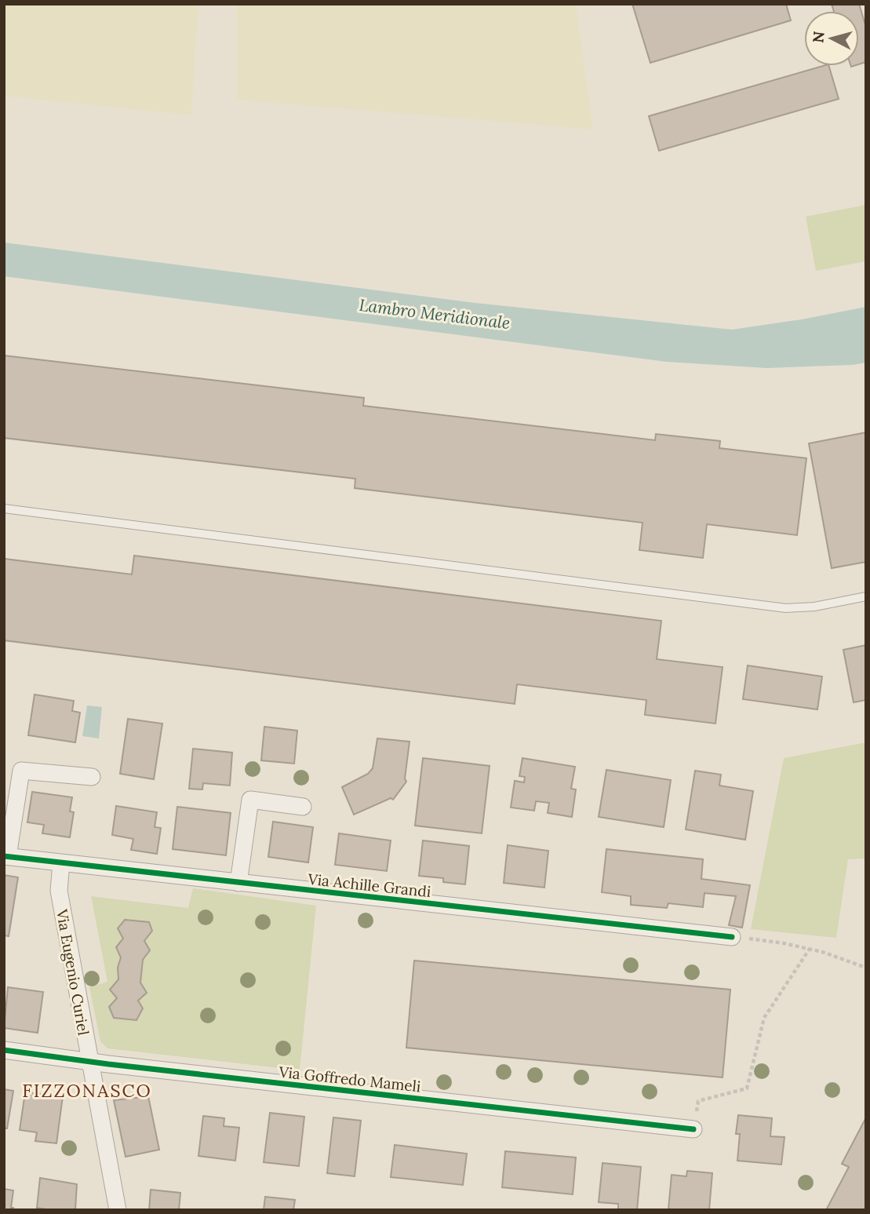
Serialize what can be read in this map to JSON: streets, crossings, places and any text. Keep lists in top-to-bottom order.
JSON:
{
  "streets": {
    "street": ["Via Achille Grandi", "Via Eugenio Curiel", "Via Goffredo Mameli"]
  },
  "crossings": [
    ["Via Achille Grandi", "Via Eugenio Curiel"],
    ["Via Eugenio Curiel", "Via Goffredo Mameli"]
  ],
  "districts": ["FIZZONASCO"],
  "water": ["Lambro Meridionale"],
  "north": "left"
}
